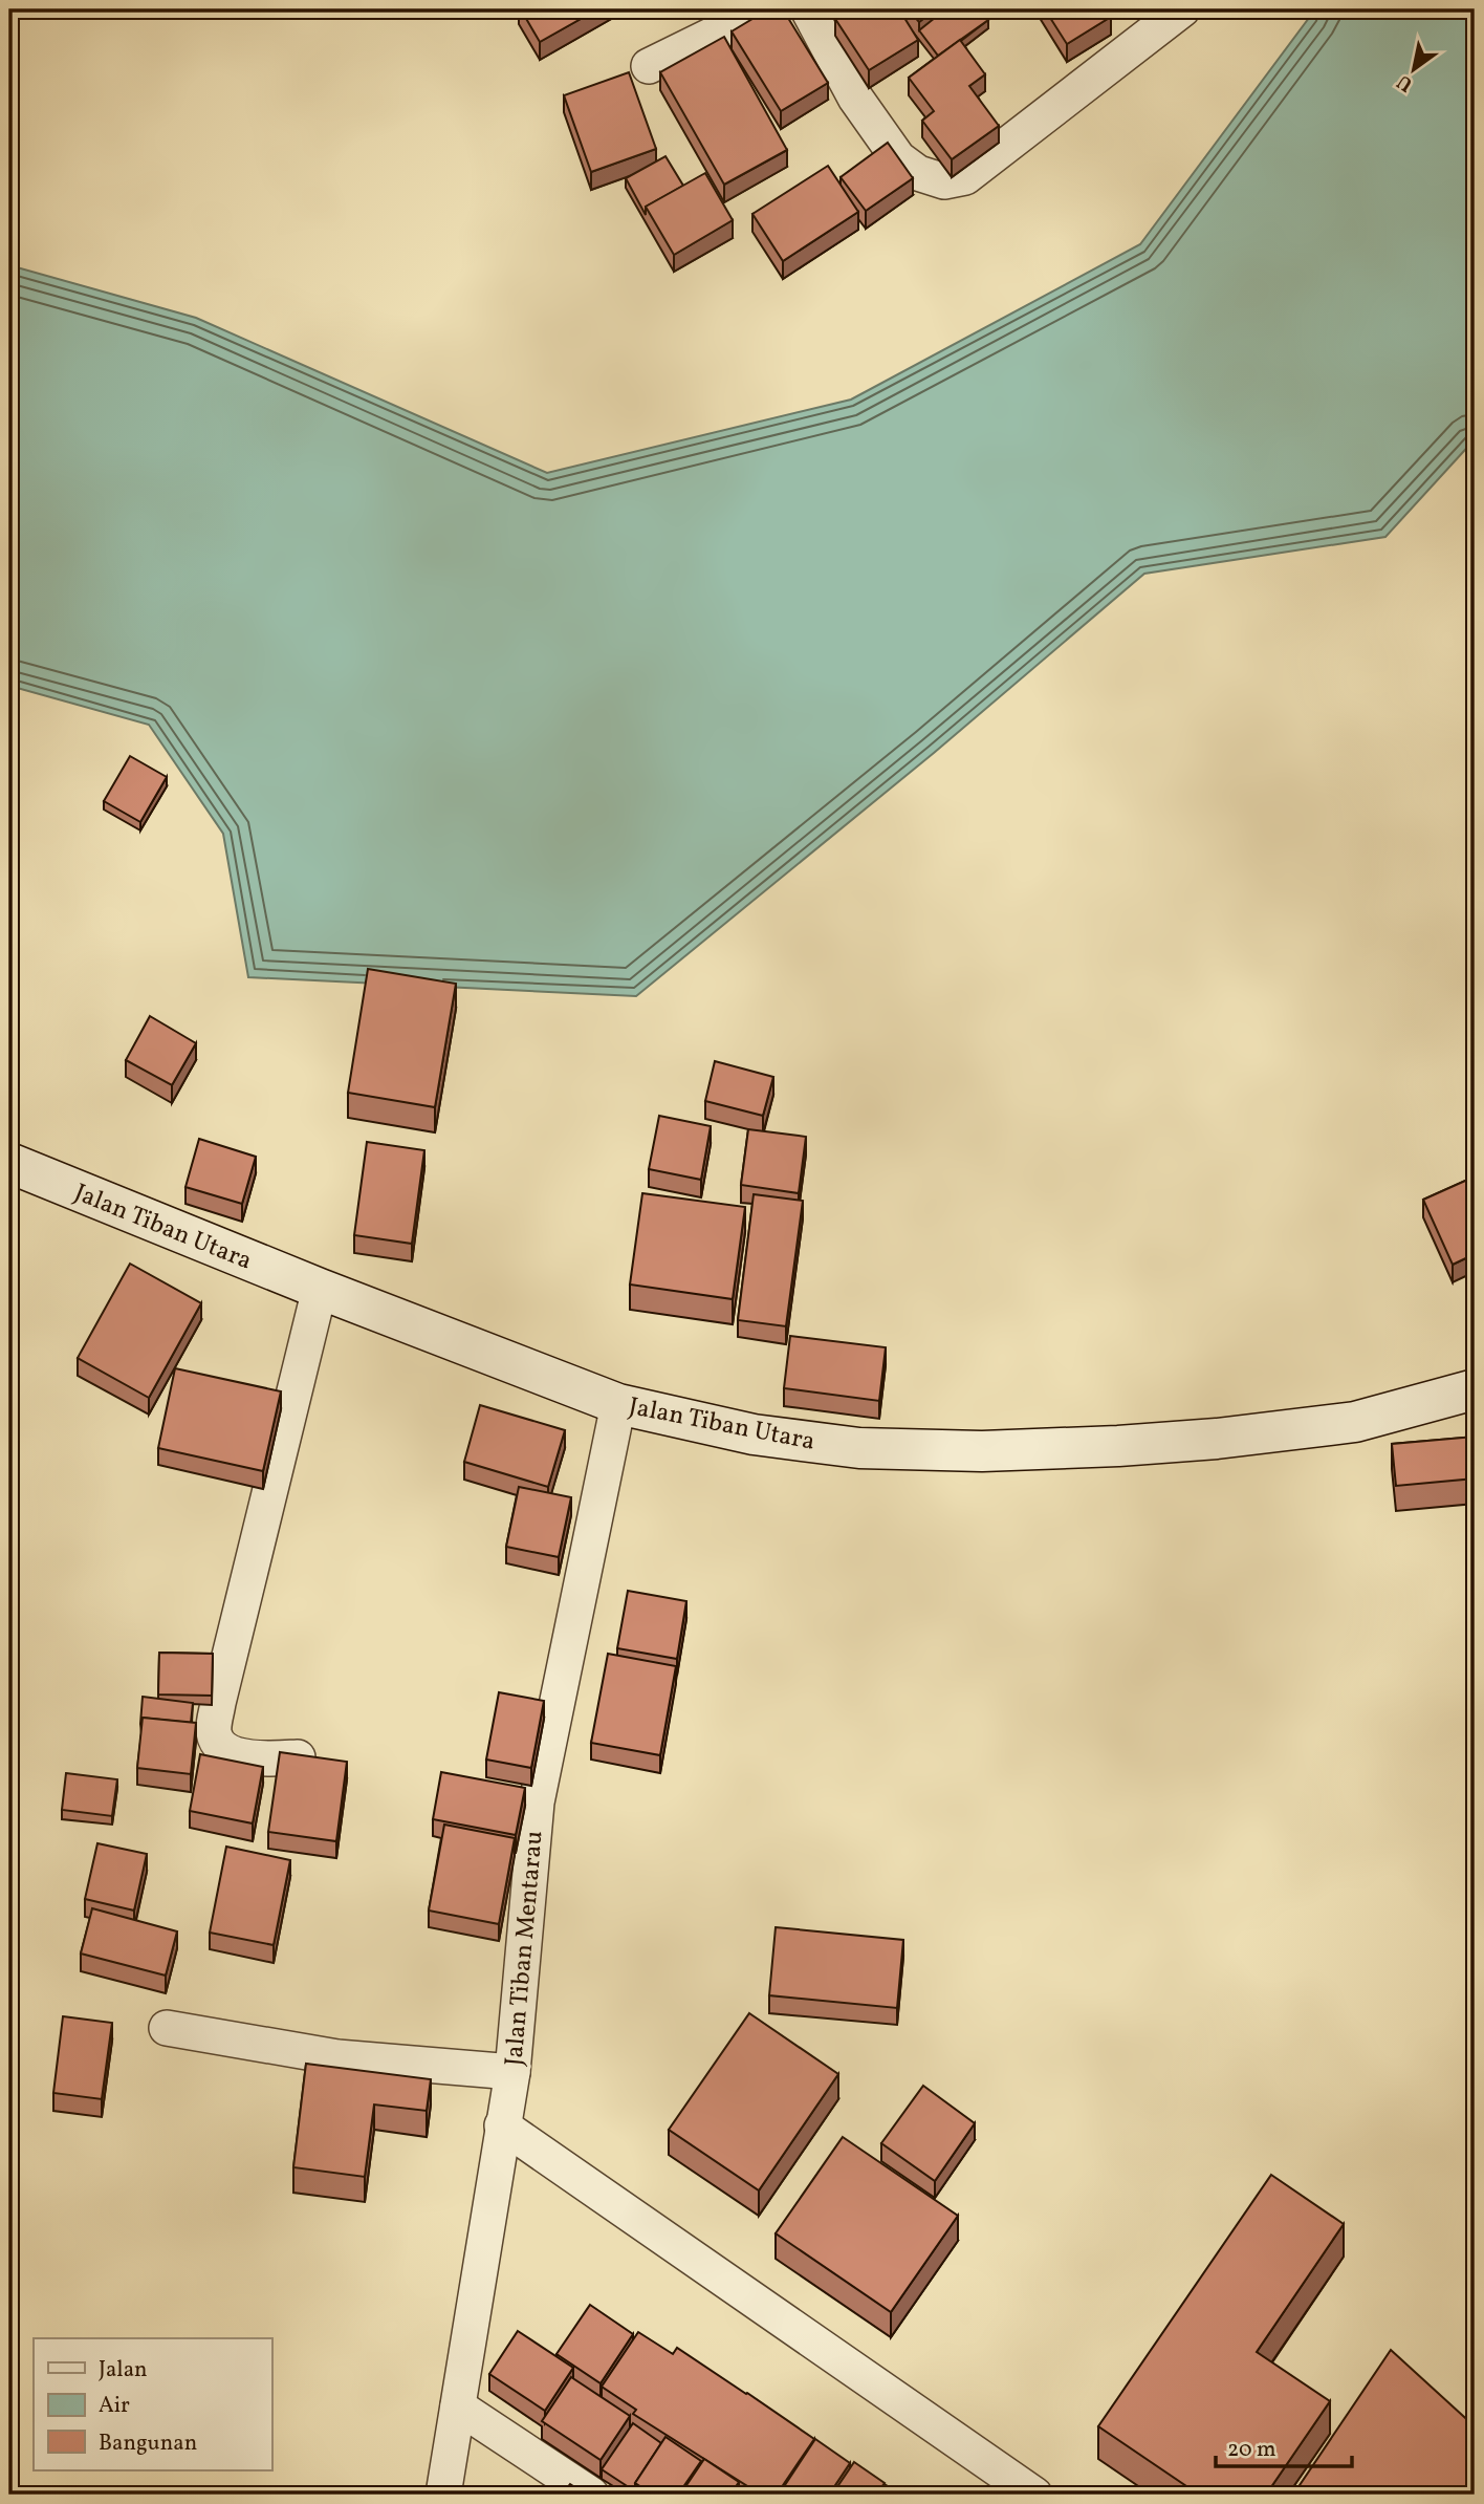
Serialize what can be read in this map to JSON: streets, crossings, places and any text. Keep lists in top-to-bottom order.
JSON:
{
  "streets": {
    "street": ["Jalan Tiban Utara", "Jalan Tiban Mentarau"]
  },
  "crossings": [
    ["Jalan Tiban Utara", "Jalan Tiban Mentarau"]
  ],
  "legend": ["Jalan", "Air", "Bangunan"],
  "scale_bar": "20 m",
  "north": "bottom left"
}
